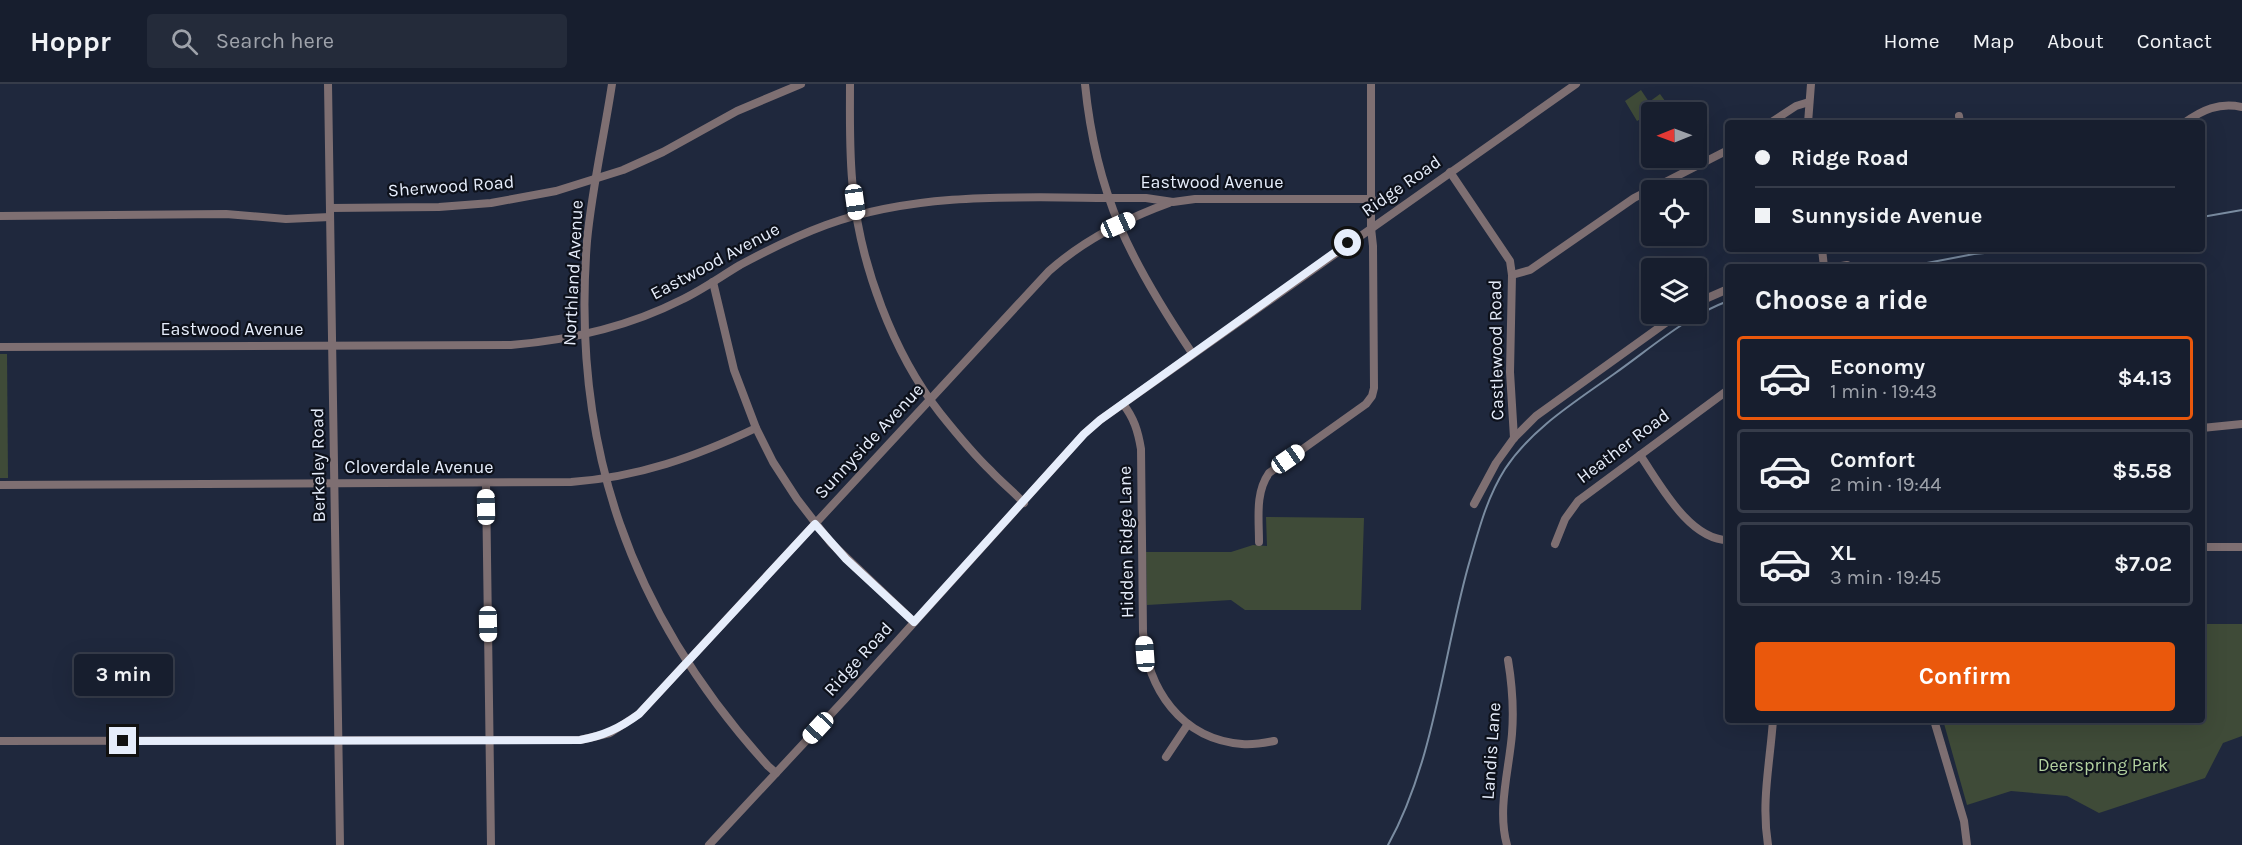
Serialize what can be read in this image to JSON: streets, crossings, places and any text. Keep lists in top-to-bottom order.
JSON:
{
  "streets": {
    "street": [
      "Eastwood Avenue",
      "Sherwood Road",
      "Ridge Road",
      "Northland Avenue",
      "Castlewood Road",
      "Sunnyside Avenue",
      "Heather Road",
      "Berkeley Road",
      "Cloverdale Avenue",
      "Hidden Ridge Lane",
      "Landis Lane"
    ]
  },
  "crossings": [
    ["Eastwood Avenue", "Northland Avenue"],
    ["Eastwood Avenue", "Sunnyside Avenue"],
    ["Eastwood Avenue", "Berkeley Road"],
    ["Sherwood Road", "Northland Avenue"],
    ["Sherwood Road", "Berkeley Road"],
    ["Ridge Road", "Northland Avenue"],
    ["Ridge Road", "Castlewood Road"],
    ["Ridge Road", "Hidden Ridge Lane"],
    ["Northland Avenue", "Sunnyside Avenue"],
    ["Northland Avenue", "Cloverdale Avenue"],
    ["Sunnyside Avenue", "Berkeley Road"],
    ["Berkeley Road", "Cloverdale Avenue"]
  ],
  "parks": ["Deerspring Park"],
  "north": "left",
  "page": {
    "header": "Hoppr",
    "search": "Search here",
    "nav": [
      "Home",
      "Map",
      "About",
      "Contact"
    ],
    "banner": ["Ridge Road", "Sunnyside Avenue"],
    "heading": "Choose a ride",
    "list": [
      {
        "name": "Economy",
        "note": "1 min · 19:43",
        "value": "$4.13"
      },
      {
        "name": "Comfort",
        "note": "2 min · 19:44",
        "value": "$5.58"
      },
      {
        "name": "XL",
        "note": "3 min · 19:45",
        "value": "$7.02"
      }
    ],
    "buttons": "Confirm",
    "bubble": "3 min"
  }
}
